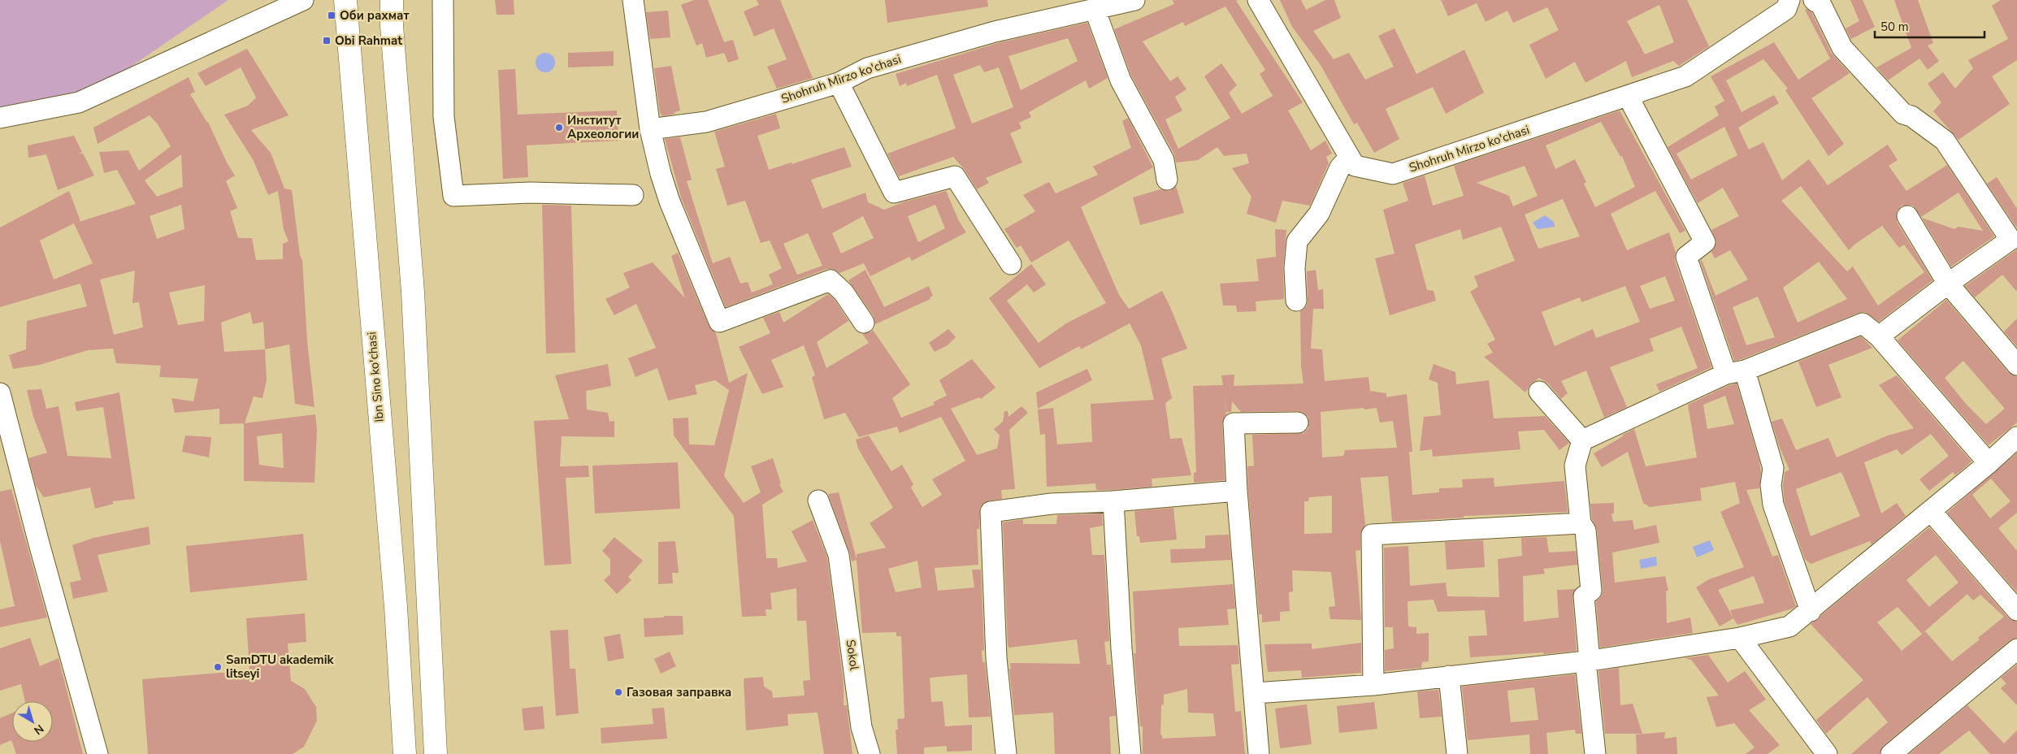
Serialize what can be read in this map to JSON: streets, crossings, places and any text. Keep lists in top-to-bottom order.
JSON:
{
  "streets": {
    "main road": ["Ibn Sino ko'chasi"],
    "street": ["Shohruh Mirzo ko'chasi", "Sokol"]
  },
  "places": {
    "transit": ["Оби рахмат", "Obi Rahmat"],
    "other": ["Институт Археологии", "SamDTU akademik litseyi", "Газовая заправка"]
  },
  "scale_bar": "50 m",
  "north": "bottom right"
}
